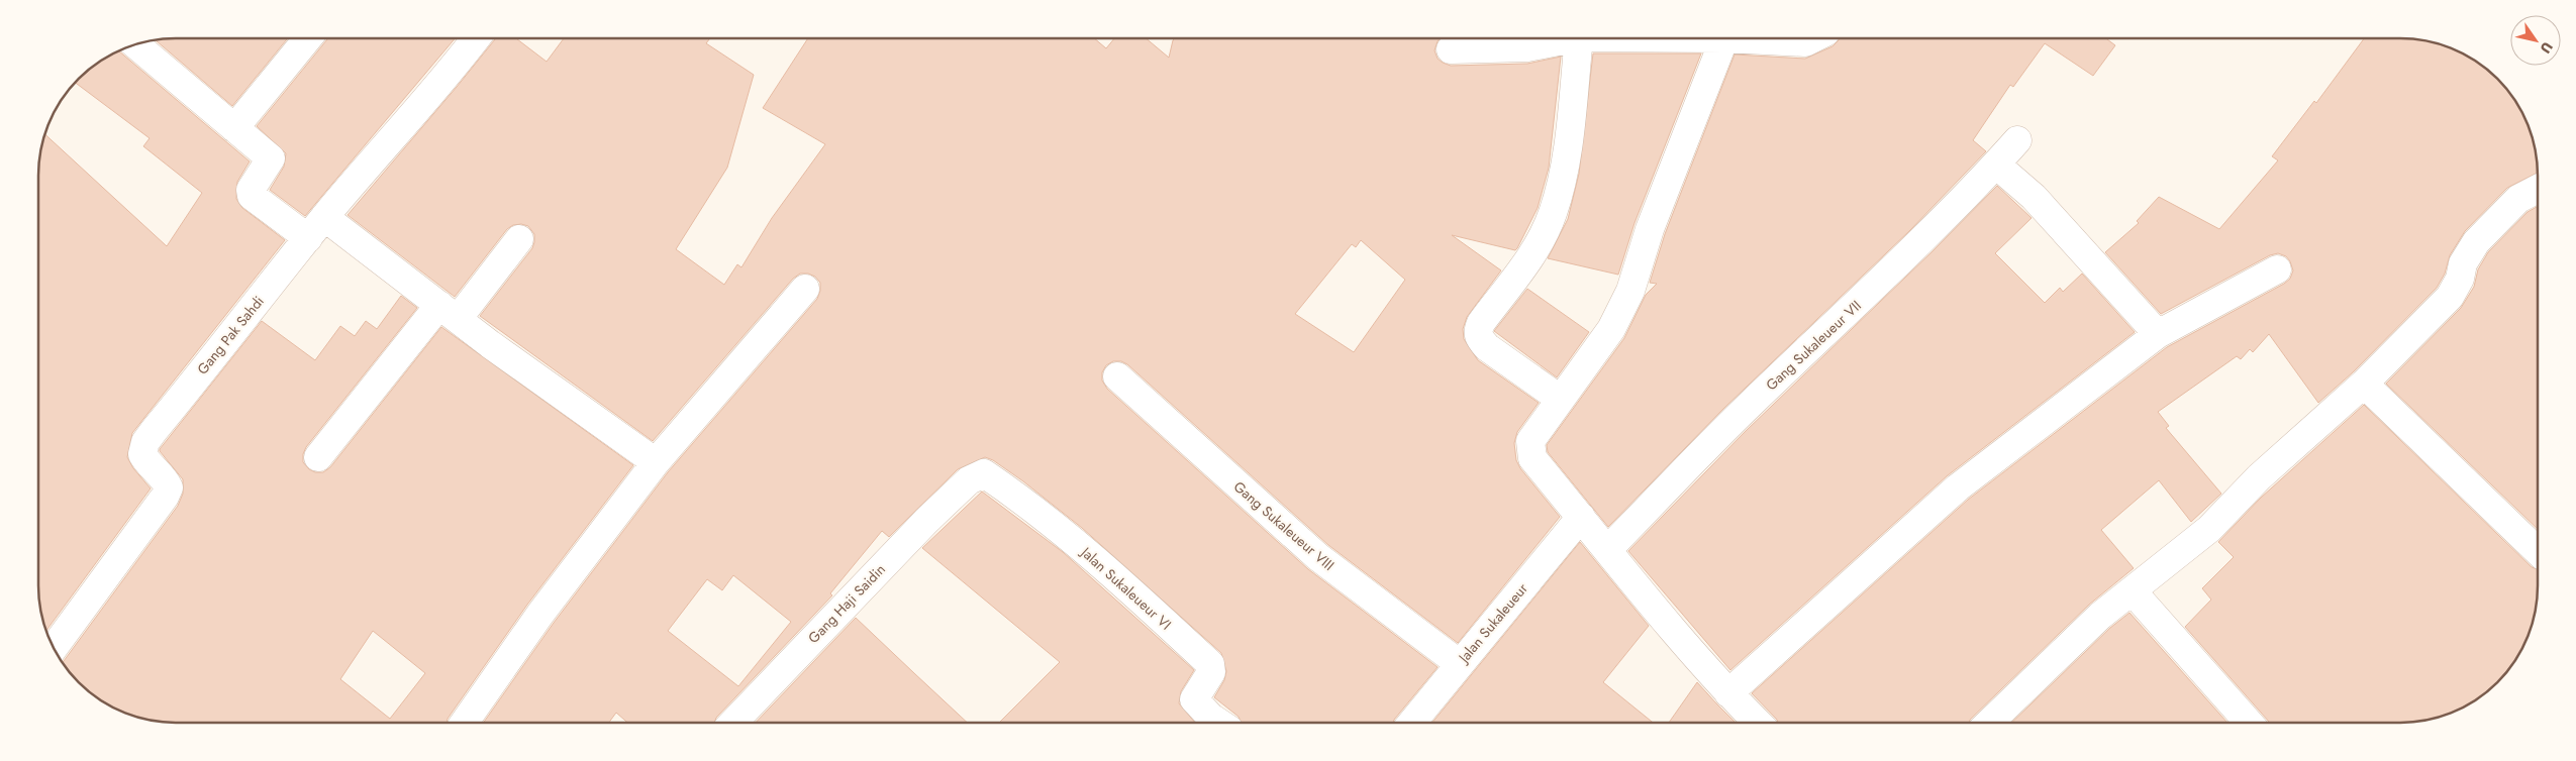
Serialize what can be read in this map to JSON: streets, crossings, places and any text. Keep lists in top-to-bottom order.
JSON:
{
  "streets": {
    "street": [
      "Gang Pak Sahdi",
      "Gang Sukaleueur VII",
      "Gang Sukaleueur VIII",
      "Jalan Sukaleueur VI",
      "Gang Haji Saidin",
      "Jalan Sukaleueur"
    ]
  },
  "crossings": [
    ["Gang Sukaleueur VIII", "Jalan Sukaleueur"],
    ["Jalan Sukaleueur VI", "Gang Haji Saidin"]
  ],
  "north": "bottom right"
}
